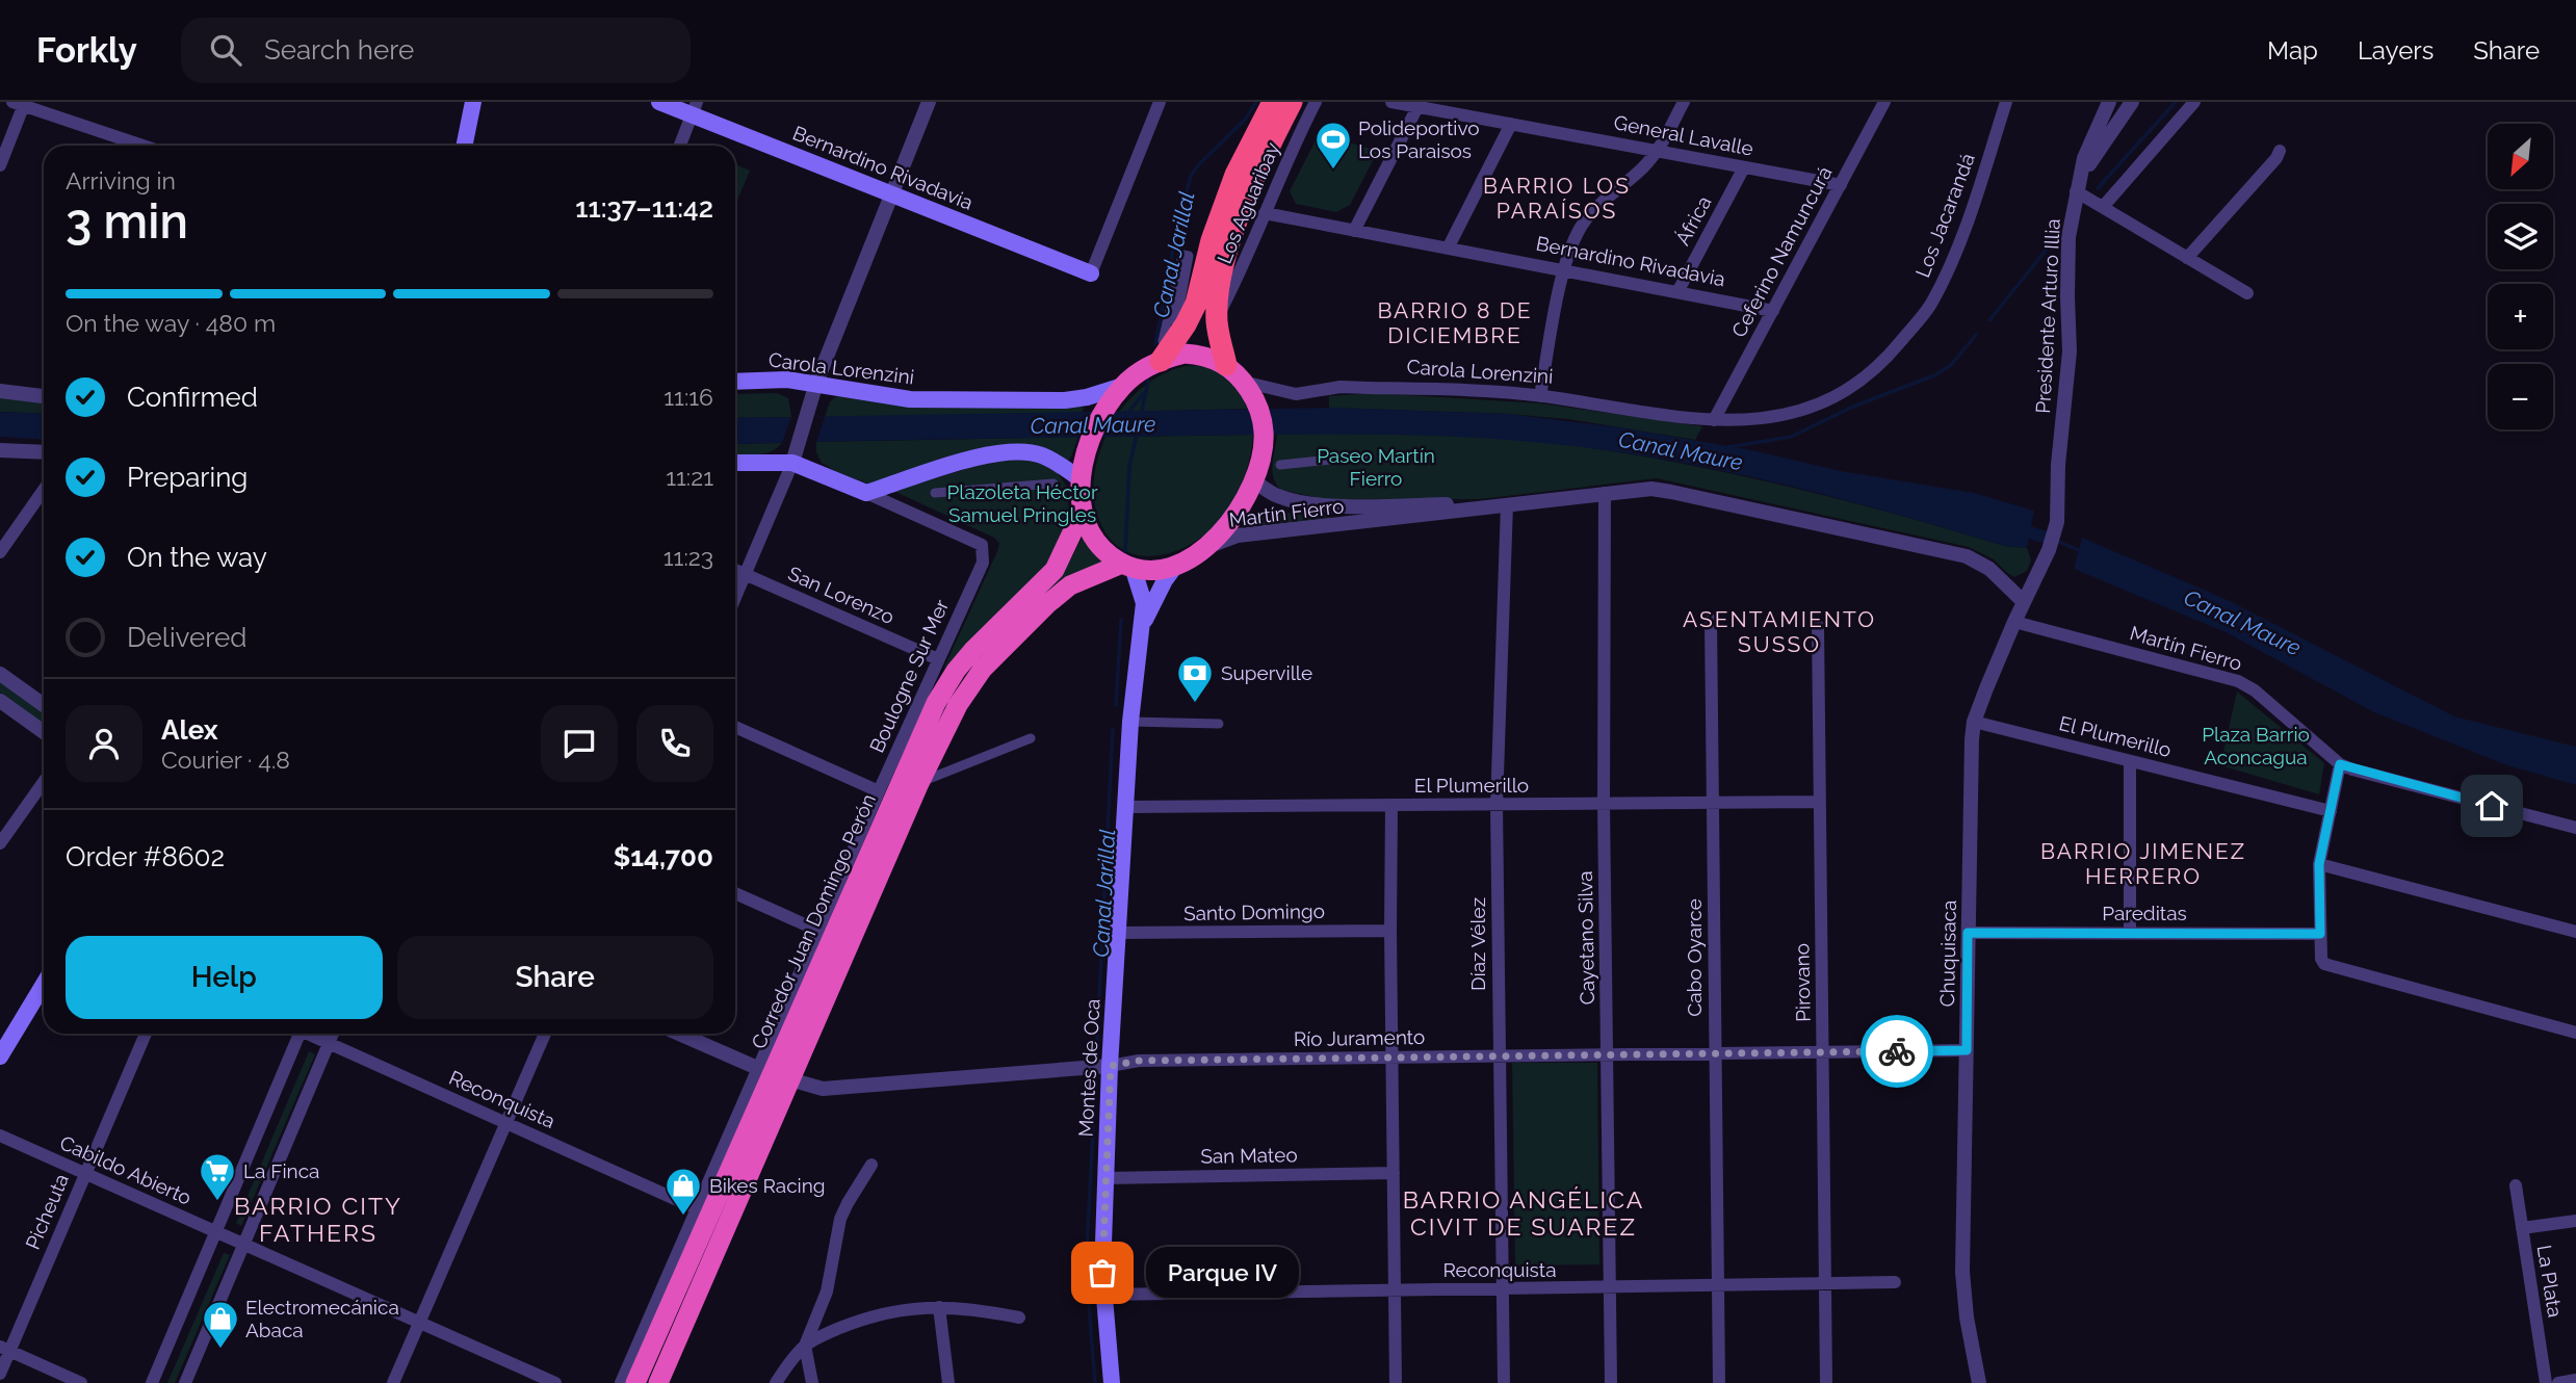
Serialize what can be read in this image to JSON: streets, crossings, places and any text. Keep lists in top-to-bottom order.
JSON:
{
  "streets": {
    "highway": ["Corredor Juan Domingo Perón"],
    "main road": ["Bernardino Rivadavia", "Carola Lorenzini", "Montes de Oca"],
    "street": [
      "General Lavalle",
      "Los Aguaribay",
      "Los Jacarandá",
      "África",
      "Ceferino Namuncurá",
      "Presidente Arturo Illia",
      "Martín Fierro",
      "San Lorenzo",
      "Boulogne Sur Mer",
      "El Plumerillo",
      "Santo Domingo",
      "Pareditas",
      "Cayetano Silva",
      "Díaz Vélez",
      "Chuquisaca",
      "Cabo Oyarce",
      "Pirovano",
      "Río Juramento",
      "Reconquista",
      "San Mateo",
      "Cabildo Abierto",
      "Picheuta",
      "La Plata"
    ]
  },
  "crossings": [
    ["General Lavalle", "África"],
    ["General Lavalle", "Ceferino Namuncurá"],
    ["Bernardino Rivadavia", "Los Aguaribay"],
    ["Bernardino Rivadavia", "África"],
    ["Bernardino Rivadavia", "Ceferino Namuncurá"],
    ["Los Jacarandá", "Ceferino Namuncurá"],
    ["Los Jacarandá", "Carola Lorenzini"],
    ["Ceferino Namuncurá", "Carola Lorenzini"],
    ["Presidente Arturo Illia", "Chuquisaca"],
    ["Carola Lorenzini", "Martín Fierro"],
    ["Carola Lorenzini", "Corredor Juan Domingo Perón"],
    ["Carola Lorenzini", "Montes de Oca"],
    ["Martín Fierro", "Corredor Juan Domingo Perón"],
    ["Martín Fierro", "Cayetano Silva"],
    ["Martín Fierro", "Díaz Vélez"],
    ["Martín Fierro", "Chuquisaca"],
    ["Martín Fierro", "Montes de Oca"],
    ["San Lorenzo", "Boulogne Sur Mer"],
    ["Boulogne Sur Mer", "Corredor Juan Domingo Perón"],
    ["Boulogne Sur Mer", "Río Juramento"],
    ["Boulogne Sur Mer", "Reconquista"],
    ["El Plumerillo", "Cayetano Silva"],
    ["El Plumerillo", "Díaz Vélez"],
    ["El Plumerillo", "Chuquisaca"],
    ["El Plumerillo", "Cabo Oyarce"],
    ["El Plumerillo", "Pirovano"],
    ["El Plumerillo", "Montes de Oca"],
    ["Santo Domingo", "Montes de Oca"],
    ["Pareditas", "Chuquisaca"],
    ["Corredor Juan Domingo Perón", "Río Juramento"],
    ["Corredor Juan Domingo Perón", "Montes de Oca"],
    ["Cayetano Silva", "Río Juramento"],
    ["Cayetano Silva", "Reconquista"],
    ["Díaz Vélez", "Río Juramento"],
    ["Díaz Vélez", "Reconquista"],
    ["Chuquisaca", "Río Juramento"],
    ["Cabo Oyarce", "Río Juramento"],
    ["Cabo Oyarce", "Reconquista"],
    ["Pirovano", "Río Juramento"],
    ["Pirovano", "Reconquista"],
    ["Río Juramento", "Montes de Oca"],
    ["Montes de Oca", "Reconquista"],
    ["Montes de Oca", "San Mateo"],
    ["Cabildo Abierto", "Picheuta"]
  ],
  "districts": [
    "BARRIO LOS PARAÍSOS",
    "BARRIO 8 DE DICIEMBRE",
    "ASENTAMIENTO SUSSO",
    "BARRIO JIMENEZ HERRERO",
    "BARRIO ANGÉLICA CIVIT DE SUAREZ",
    "BARRIO CITY FATHERS"
  ],
  "water": ["Canal Jarillal", "Canal Maure"],
  "parks": ["Paseo Martín Fierro", "Plazoleta Héctor Samuel Pringles", "Plaza Barrio Aconcagua"],
  "places": {
    "sports": ["Polideportivo Los Paraisos"],
    "bank": ["Superville"],
    "supermarket": ["La Finca"],
    "shop": ["Bikes Racing", "Electromecánica Abaca"],
    "other": ["Parque IV"]
  },
  "north": "bottom left",
  "page": {
    "header": "Forkly",
    "search": "Search here",
    "nav": ["Map", "Layers", "Share"],
    "map_buttons": ["+", "−"],
    "heading": ["3 min", "Arriving in", "11:37–11:42"],
    "panel": [
      "Alex",
      "Courier · 4.8",
      "Order #8602",
      "$14,700"
    ],
    "bar": "On the way · 480 m",
    "list": [
      ["Confirmed", "11:16"],
      ["Preparing", "11:21"],
      ["On the way", "11:23"],
      "Delivered"
    ],
    "buttons": ["Help", "Share"],
    "bubble": "Parque IV"
  }
}
